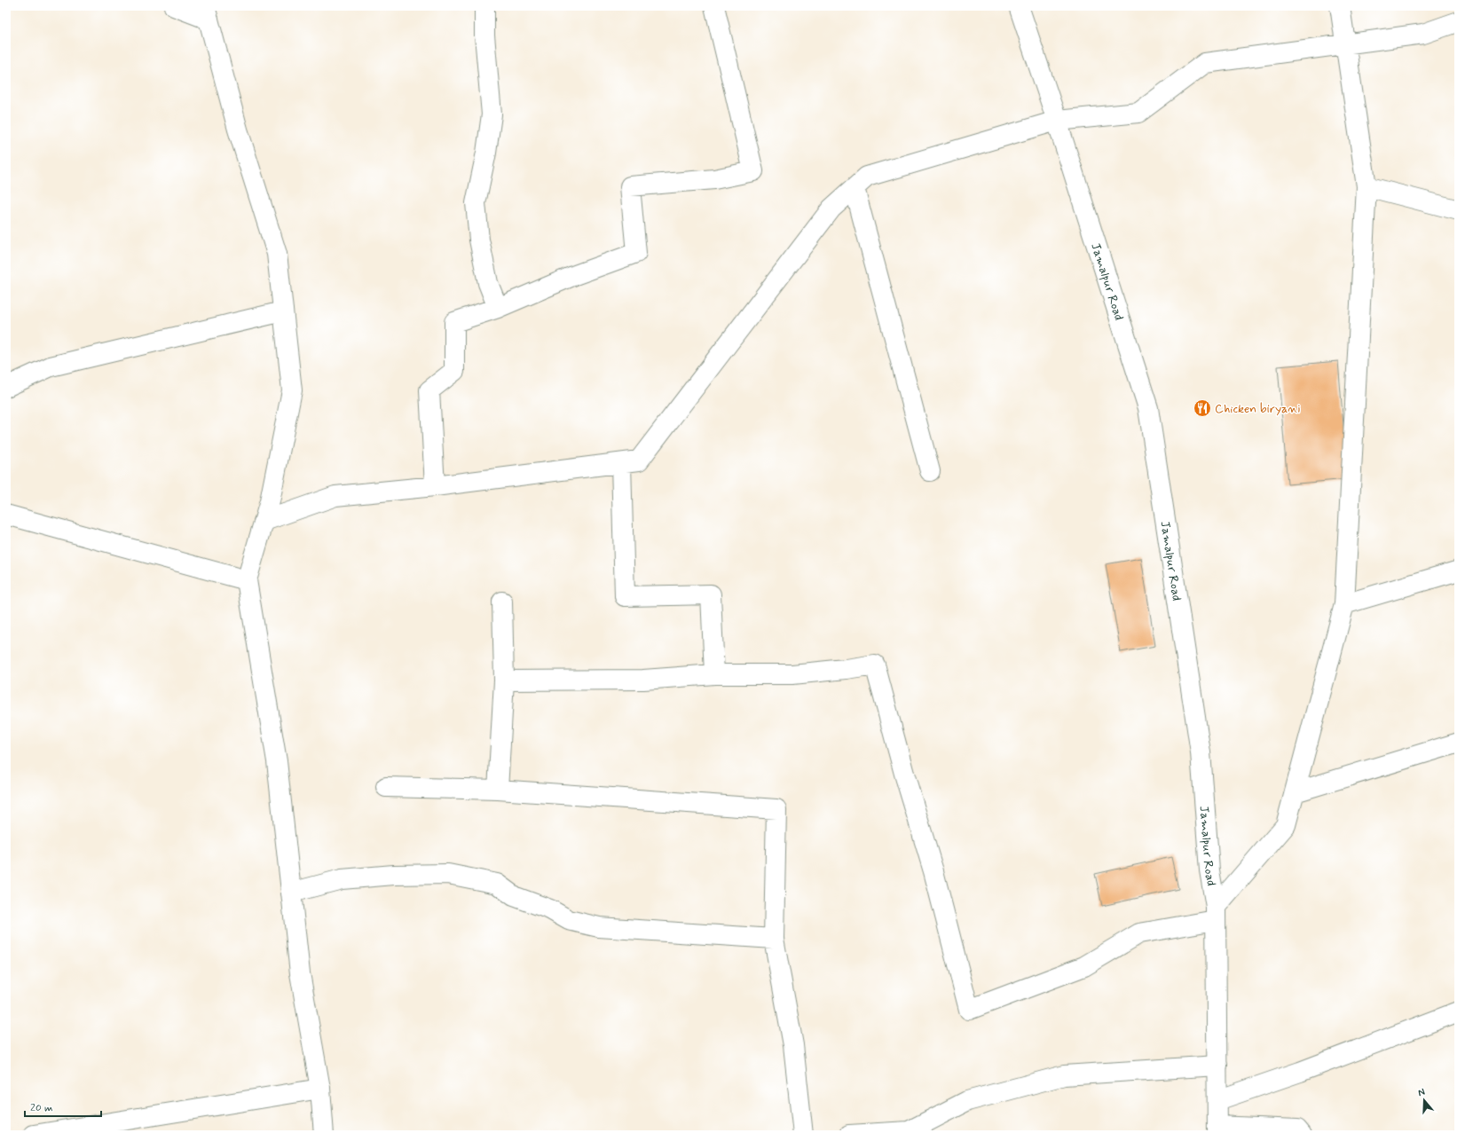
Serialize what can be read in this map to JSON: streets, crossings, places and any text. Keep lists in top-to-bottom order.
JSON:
{
  "streets": {
    "street": ["Jamalpur Road"]
  },
  "places": {
    "restaurant": ["Chicken biryani"]
  },
  "scale_bar": "20 m",
  "north": "top"
}
